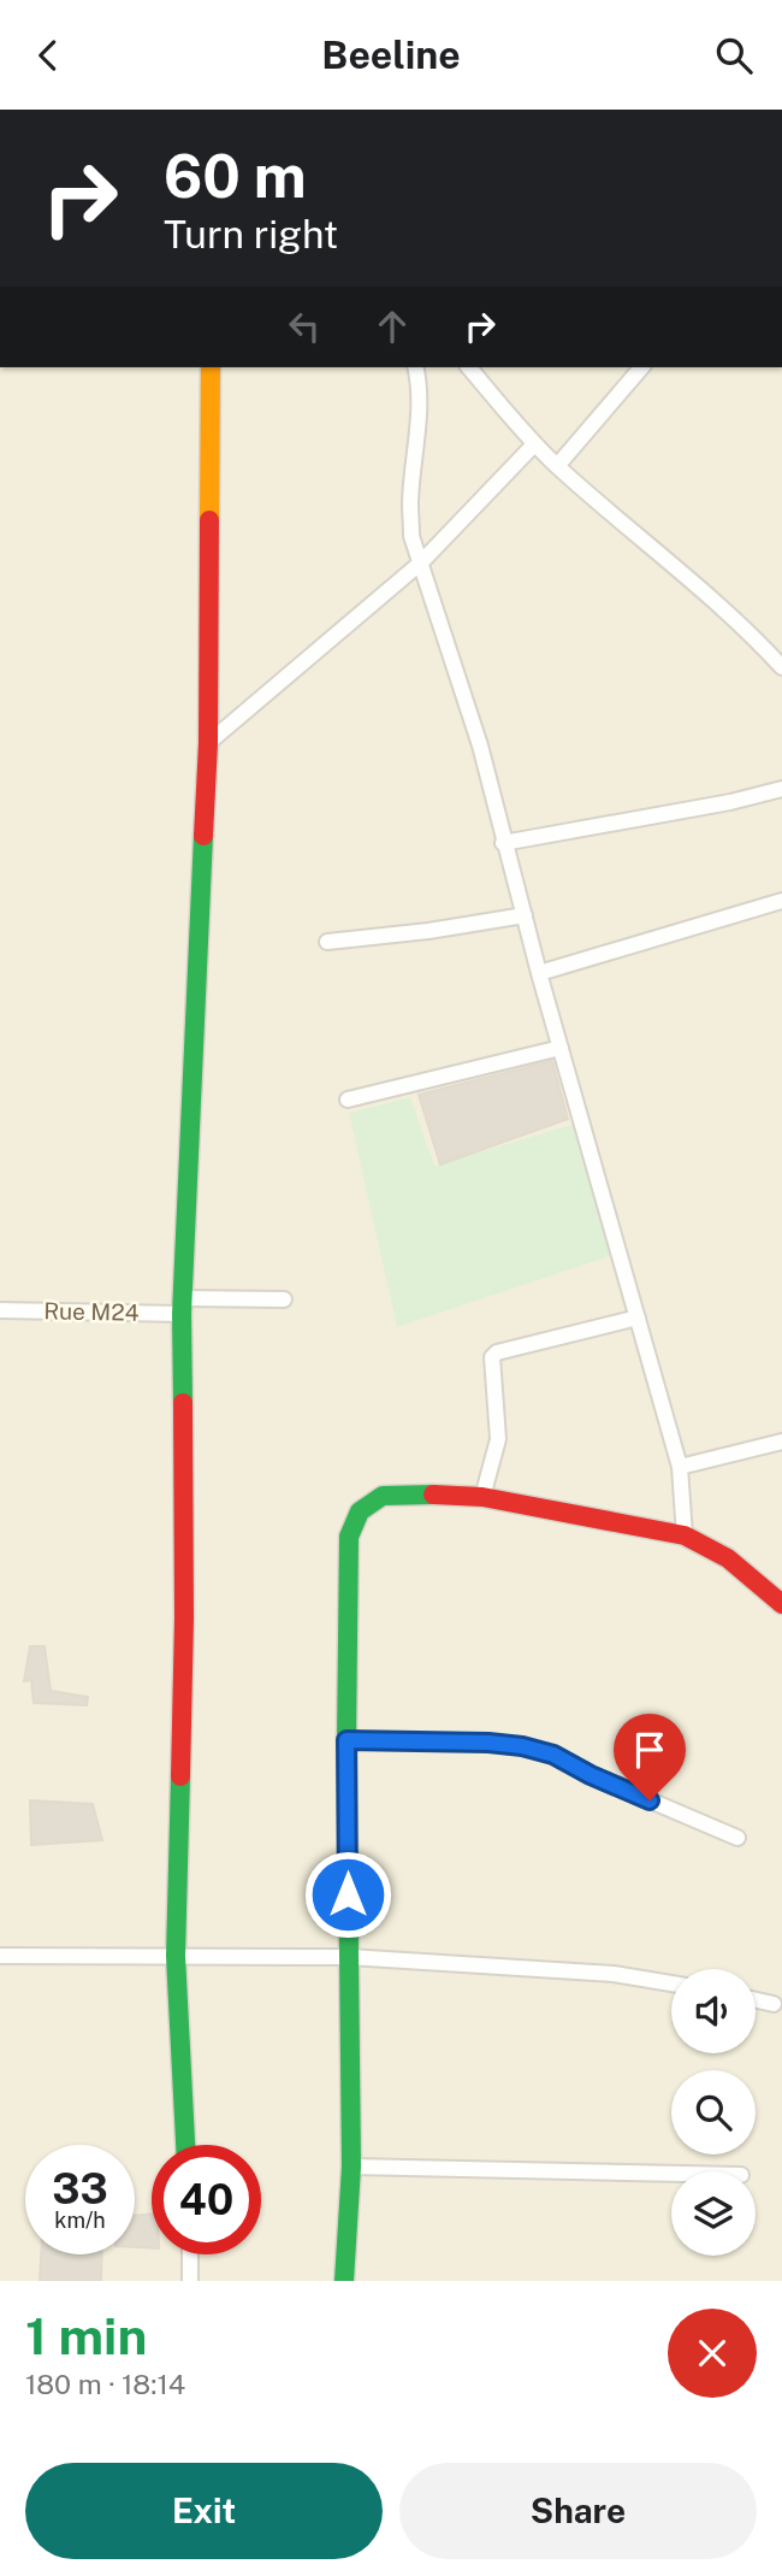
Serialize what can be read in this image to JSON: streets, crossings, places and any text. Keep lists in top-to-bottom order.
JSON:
{
  "streets": {
    "street": ["Rue M24"]
  },
  "page": {
    "header": "Beeline",
    "turn": ["60 m", "Turn right"],
    "speed": "33 km/h",
    "limit": "40",
    "heading": ["1 min", "180 m · 18:14"],
    "buttons": ["Exit", "Share"]
  }
}
